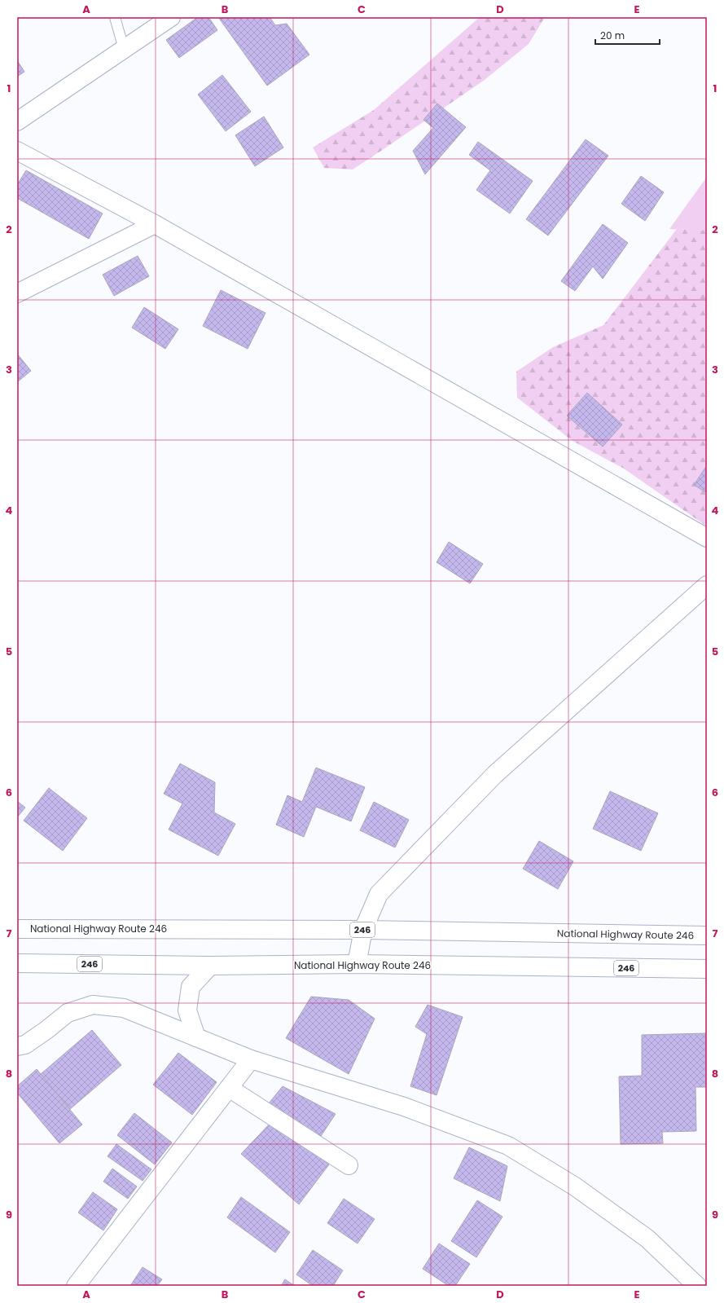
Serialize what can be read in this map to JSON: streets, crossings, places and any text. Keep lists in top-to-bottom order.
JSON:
{
  "streets": {
    "main road": ["National Highway Route 246", "246"]
  },
  "scale_bar": "20 m",
  "grid": {
    "columns": [
      "A",
      "B",
      "C",
      "D",
      "E"
    ],
    "rows": [
      "1",
      "2",
      "3",
      "4",
      "5",
      "6",
      "7",
      "8",
      "9"
    ]
  }
}
